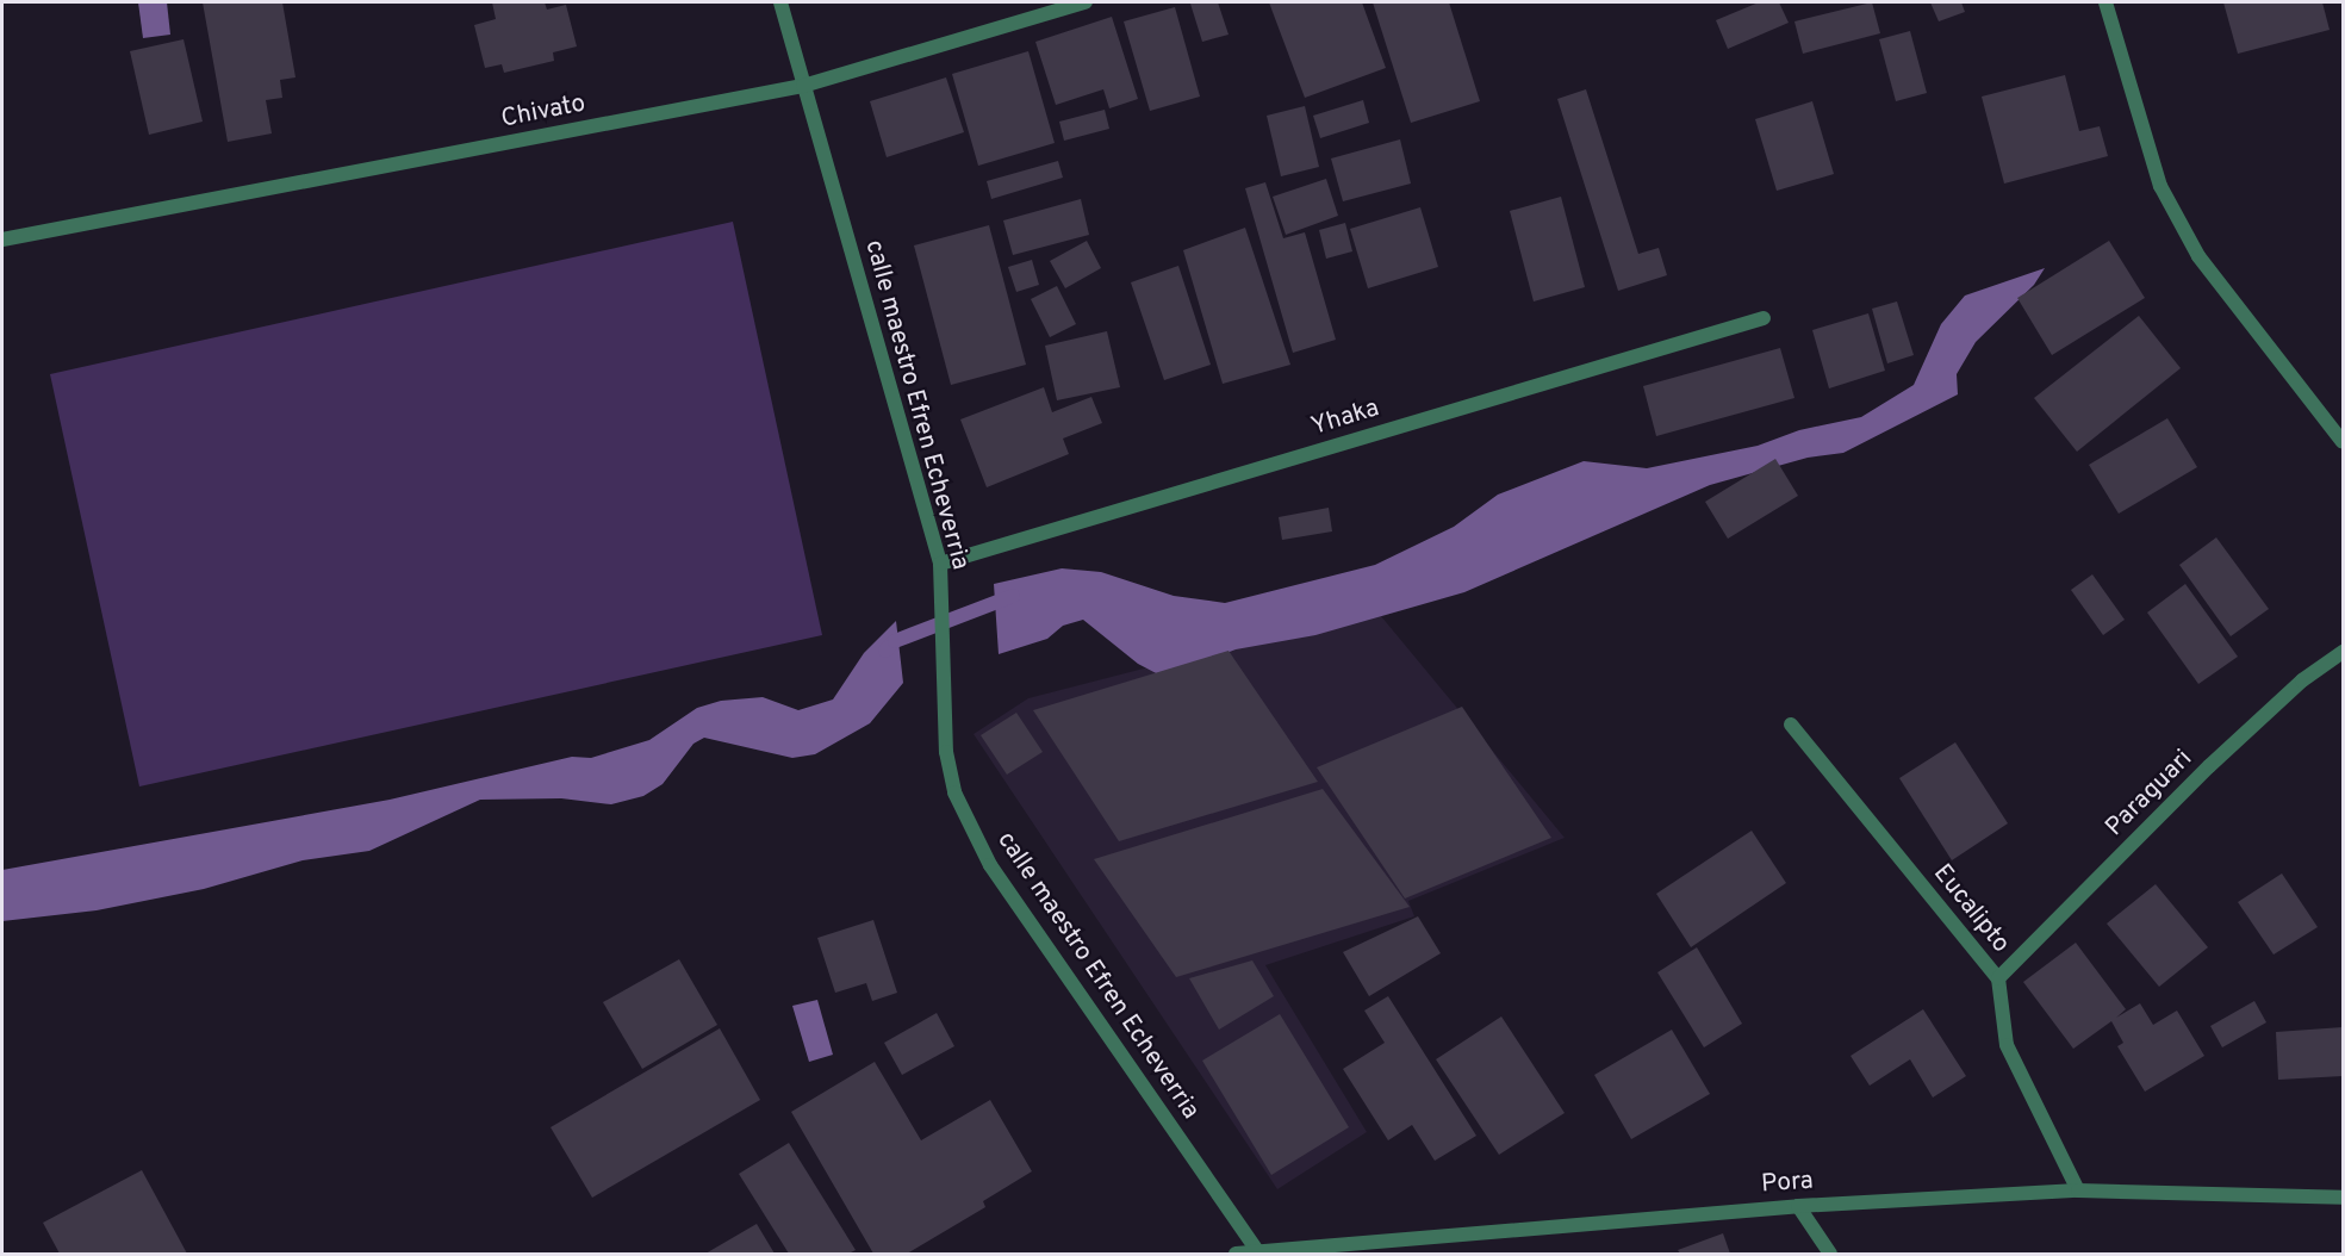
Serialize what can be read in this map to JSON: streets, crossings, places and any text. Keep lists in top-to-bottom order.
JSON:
{
  "streets": {
    "street": [
      "Chivato",
      "calle maestro Efren Echeverria",
      "Yhaka",
      "Paraguari",
      "Eucalipto",
      "Pora"
    ]
  },
  "crossings": [
    ["Chivato", "calle maestro Efren Echeverria"],
    ["calle maestro Efren Echeverria", "Yhaka"],
    ["calle maestro Efren Echeverria", "Pora"],
    ["Paraguari", "Eucalipto"],
    ["Eucalipto", "Pora"]
  ]
}
